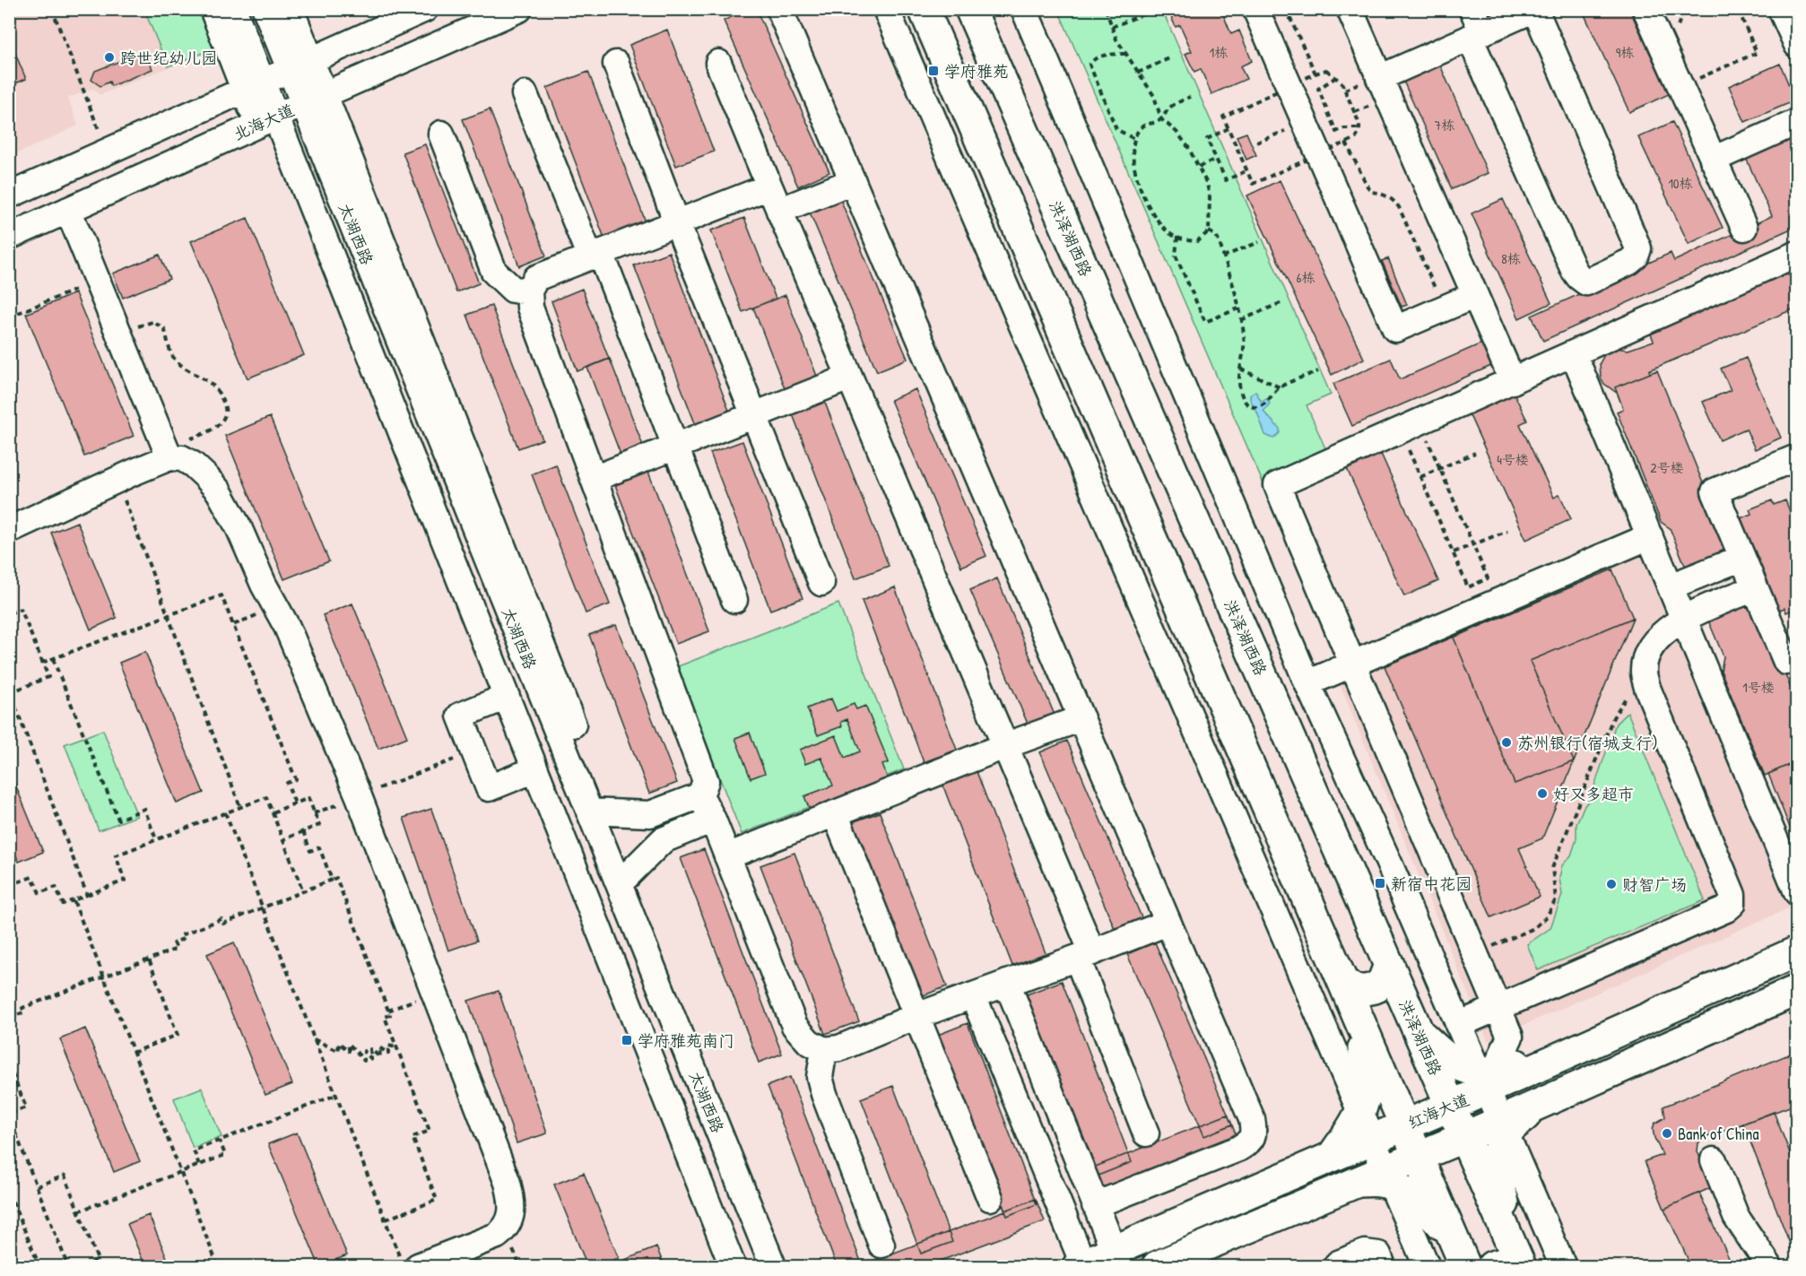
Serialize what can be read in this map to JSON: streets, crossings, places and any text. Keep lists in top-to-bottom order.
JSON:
{
  "streets": {
    "main road": ["洪泽湖西路", "红海大道"],
    "street": ["北海大道", "太湖西路"]
  },
  "crossings": [
    ["北海大道", "太湖西路"],
    ["洪泽湖西路", "红海大道"]
  ],
  "places": {
    "other": [
      "跨世纪幼儿园",
      "苏州银行(宿城支行)",
      "好又多超市",
      "财智广场",
      "Bank of China"
    ],
    "transit": ["学府雅苑", "新宿中花园", "学府雅苑南门"]
  },
  "house_numbers": [
    "1栋",
    "9栋",
    "7栋",
    "10栋",
    "8栋",
    "6栋",
    "4号楼",
    "2号楼",
    "1号楼"
  ]
}
